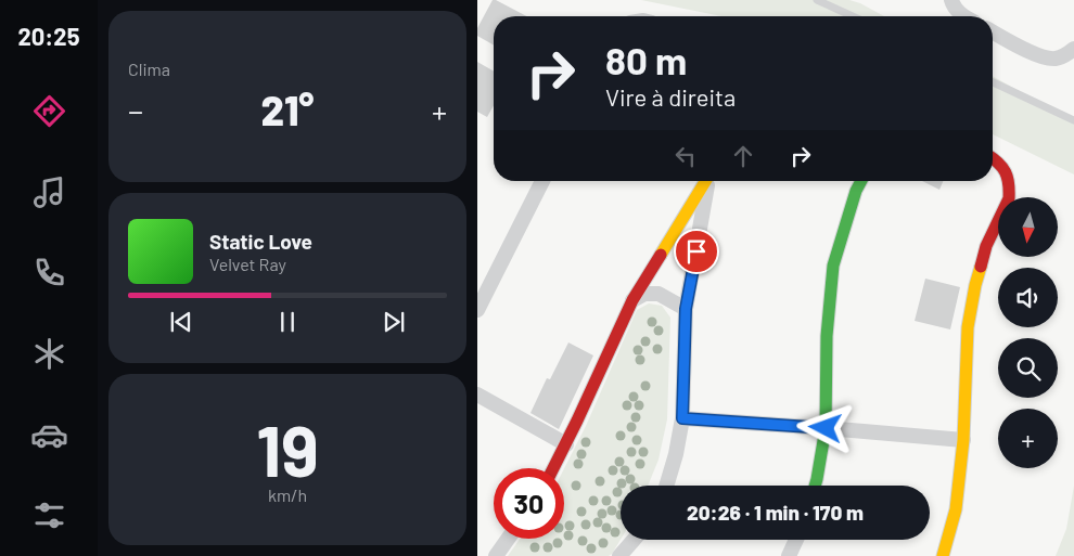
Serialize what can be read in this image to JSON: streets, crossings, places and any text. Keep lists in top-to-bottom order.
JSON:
{
  "north": "bottom",
  "page": {
    "tabs": "20:25",
    "tile": [
      "Clima",
      ["19", "km/h"]
    ],
    "turn": ["80 m", "Vire à direita"],
    "heat": ["−", "21°", "+"],
    "map_buttons": "+",
    "song": ["Static Love", "Velvet Ray"],
    "limit": "30",
    "trip": "20:26 · 1 min · 170 m"
  }
}
